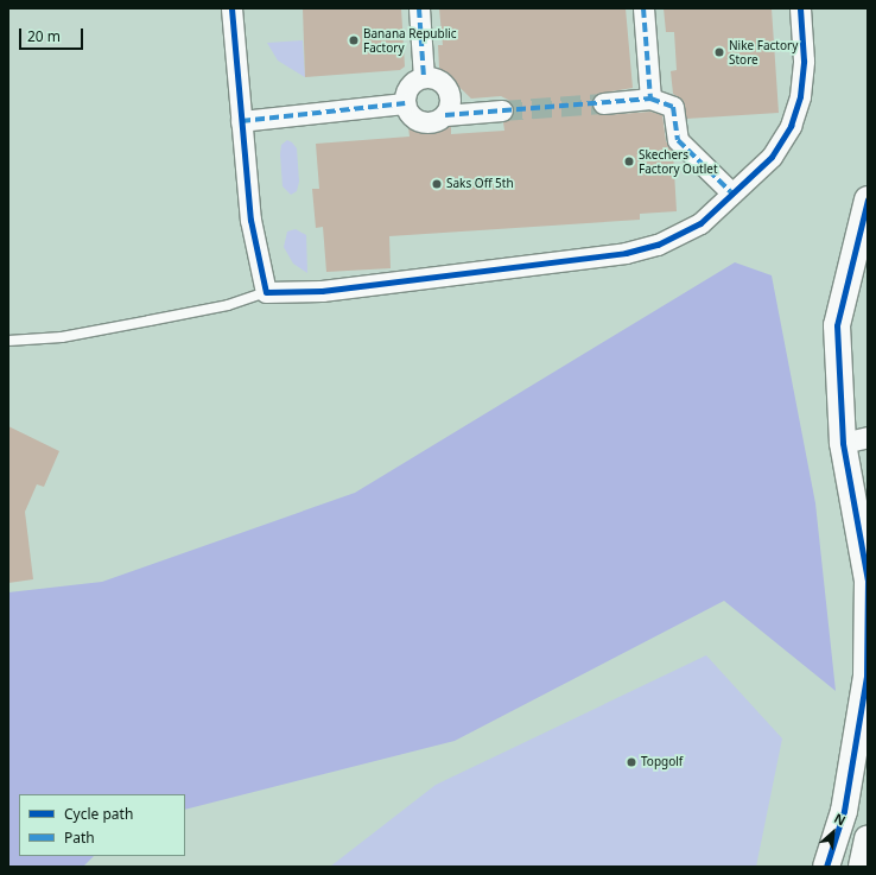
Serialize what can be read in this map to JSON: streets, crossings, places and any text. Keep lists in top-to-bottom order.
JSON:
{
  "places": [
    "Banana Republic Factory",
    "Nike Factory Store",
    "Skechers Factory Outlet",
    "Saks Off 5th",
    "Topgolf"
  ],
  "legend": ["Cycle path", "Path"],
  "scale_bar": "20 m",
  "north": "top right"
}
